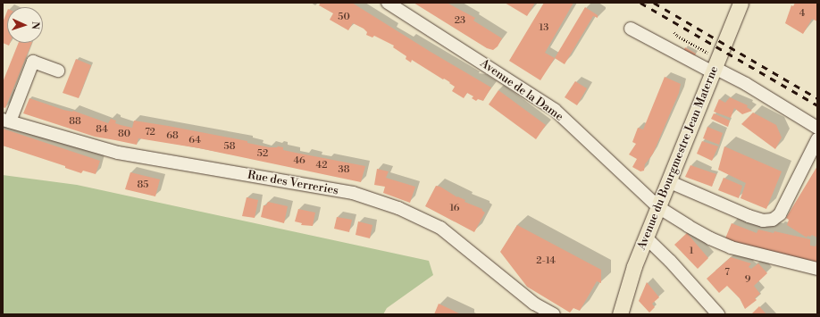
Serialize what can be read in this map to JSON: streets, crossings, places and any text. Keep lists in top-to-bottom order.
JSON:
{
  "streets": {
    "main road": ["Avenue du Bourgmestre Jean Materne"],
    "street": ["Avenue de la Dame", "Rue des Verreries"]
  },
  "crossings": [
    ["Avenue de la Dame", "Avenue du Bourgmestre Jean Materne"]
  ],
  "house_numbers": [
    "4",
    "50",
    "23",
    "13",
    "88",
    "84",
    "72",
    "80",
    "68",
    "64",
    "58",
    "52",
    "46",
    "42",
    "38",
    "85",
    "16",
    "1",
    "2-14",
    "7",
    "9"
  ],
  "north": "right"
}
